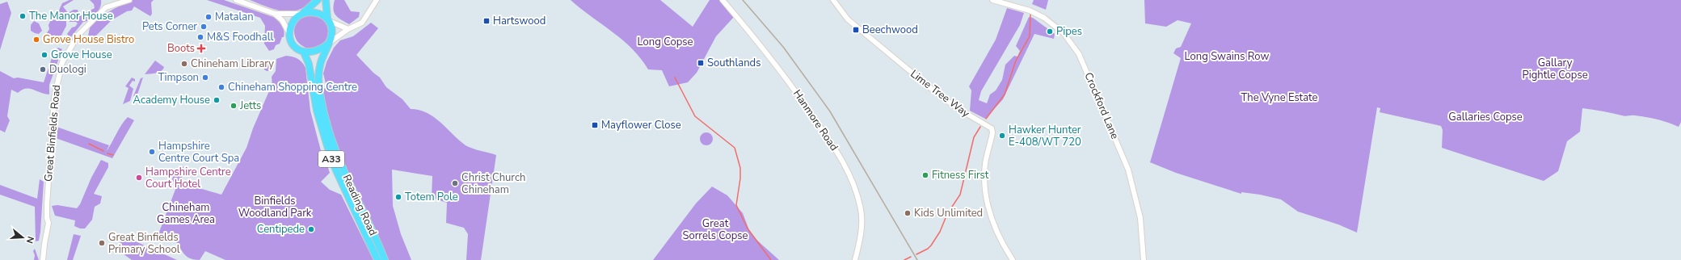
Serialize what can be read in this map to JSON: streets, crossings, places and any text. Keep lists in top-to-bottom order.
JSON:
{
  "streets": {
    "highway": ["A33", "Reading Road"],
    "street": [
      "Lime Tree Way",
      "Crockford Lane",
      "Hanmore Road",
      "Great Binfields Road"
    ]
  },
  "crossings": [
    ["A33", "Reading Road"]
  ],
  "parks": [
    "Long Copse",
    "Long Swains Row",
    "Gallary Pightle Copse",
    "The Vyne Estate",
    "Gallaries Copse",
    "Binfields Woodland Park",
    "Chineham Games Area",
    "Great Sorrels Copse"
  ],
  "places": {
    "other": [
      "The Manor House",
      "Matalan",
      "Pets Corner",
      "Pipes",
      "M&S Foodhall",
      "Grove House Bistro",
      "Grove House",
      "Chineham Library",
      "Duologi",
      "Timpson",
      "Chineham Shopping Centre",
      "Academy House",
      "Jetts",
      "Hawker Hunter E-408/WT 720",
      "Hampshire Centre Court Spa",
      "Fitness First",
      "Hampshire Centre Court Hotel",
      "Christ Church Chineham",
      "Totem Pole",
      "Kids Unlimited",
      "Centipede",
      "Great Binfields Primary School"
    ],
    "transit": [
      "Hartswood",
      "Beechwood",
      "Southlands",
      "Mayflower Close"
    ],
    "health": ["Boots"]
  },
  "north": "right"
}
